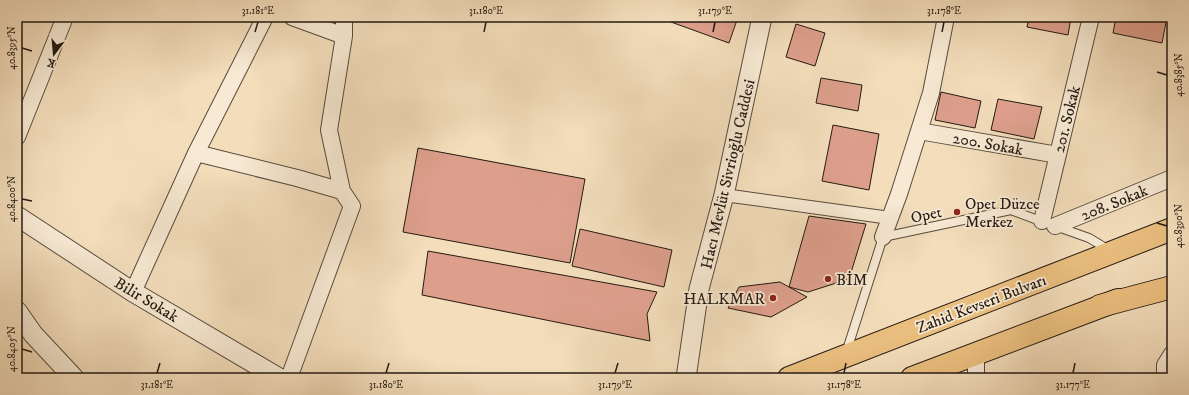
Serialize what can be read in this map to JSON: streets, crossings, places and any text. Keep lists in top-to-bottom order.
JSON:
{
  "streets": {
    "main road": ["Zahid Kevseri Bulvarı"],
    "street": [
      "201. Sokak",
      "200. Sokak",
      "Hacı Mevlüt Sivrioğlu Caddesi",
      "208. Sokak",
      "Bilir Sokak"
    ],
    "lane": ["Opet"]
  },
  "crossings": [
    ["201. Sokak", "200. Sokak"],
    ["201. Sokak", "208. Sokak"],
    ["201. Sokak", "Opet"],
    ["208. Sokak", "Opet"],
    ["Opet", "Zahid Kevseri Bulvarı"]
  ],
  "places": ["Opet Düzce Merkez", "BİM", "HALKMAR"],
  "north": "bottom",
  "coordinates": [
    "31.181°E",
    "31.180°E",
    "31.179°E",
    "31.178°E",
    "40.8395°N",
    "40.8385°N",
    "40.8400°N",
    "40.8390°N",
    "40.8405°N",
    "31.177°E"
  ]
}
